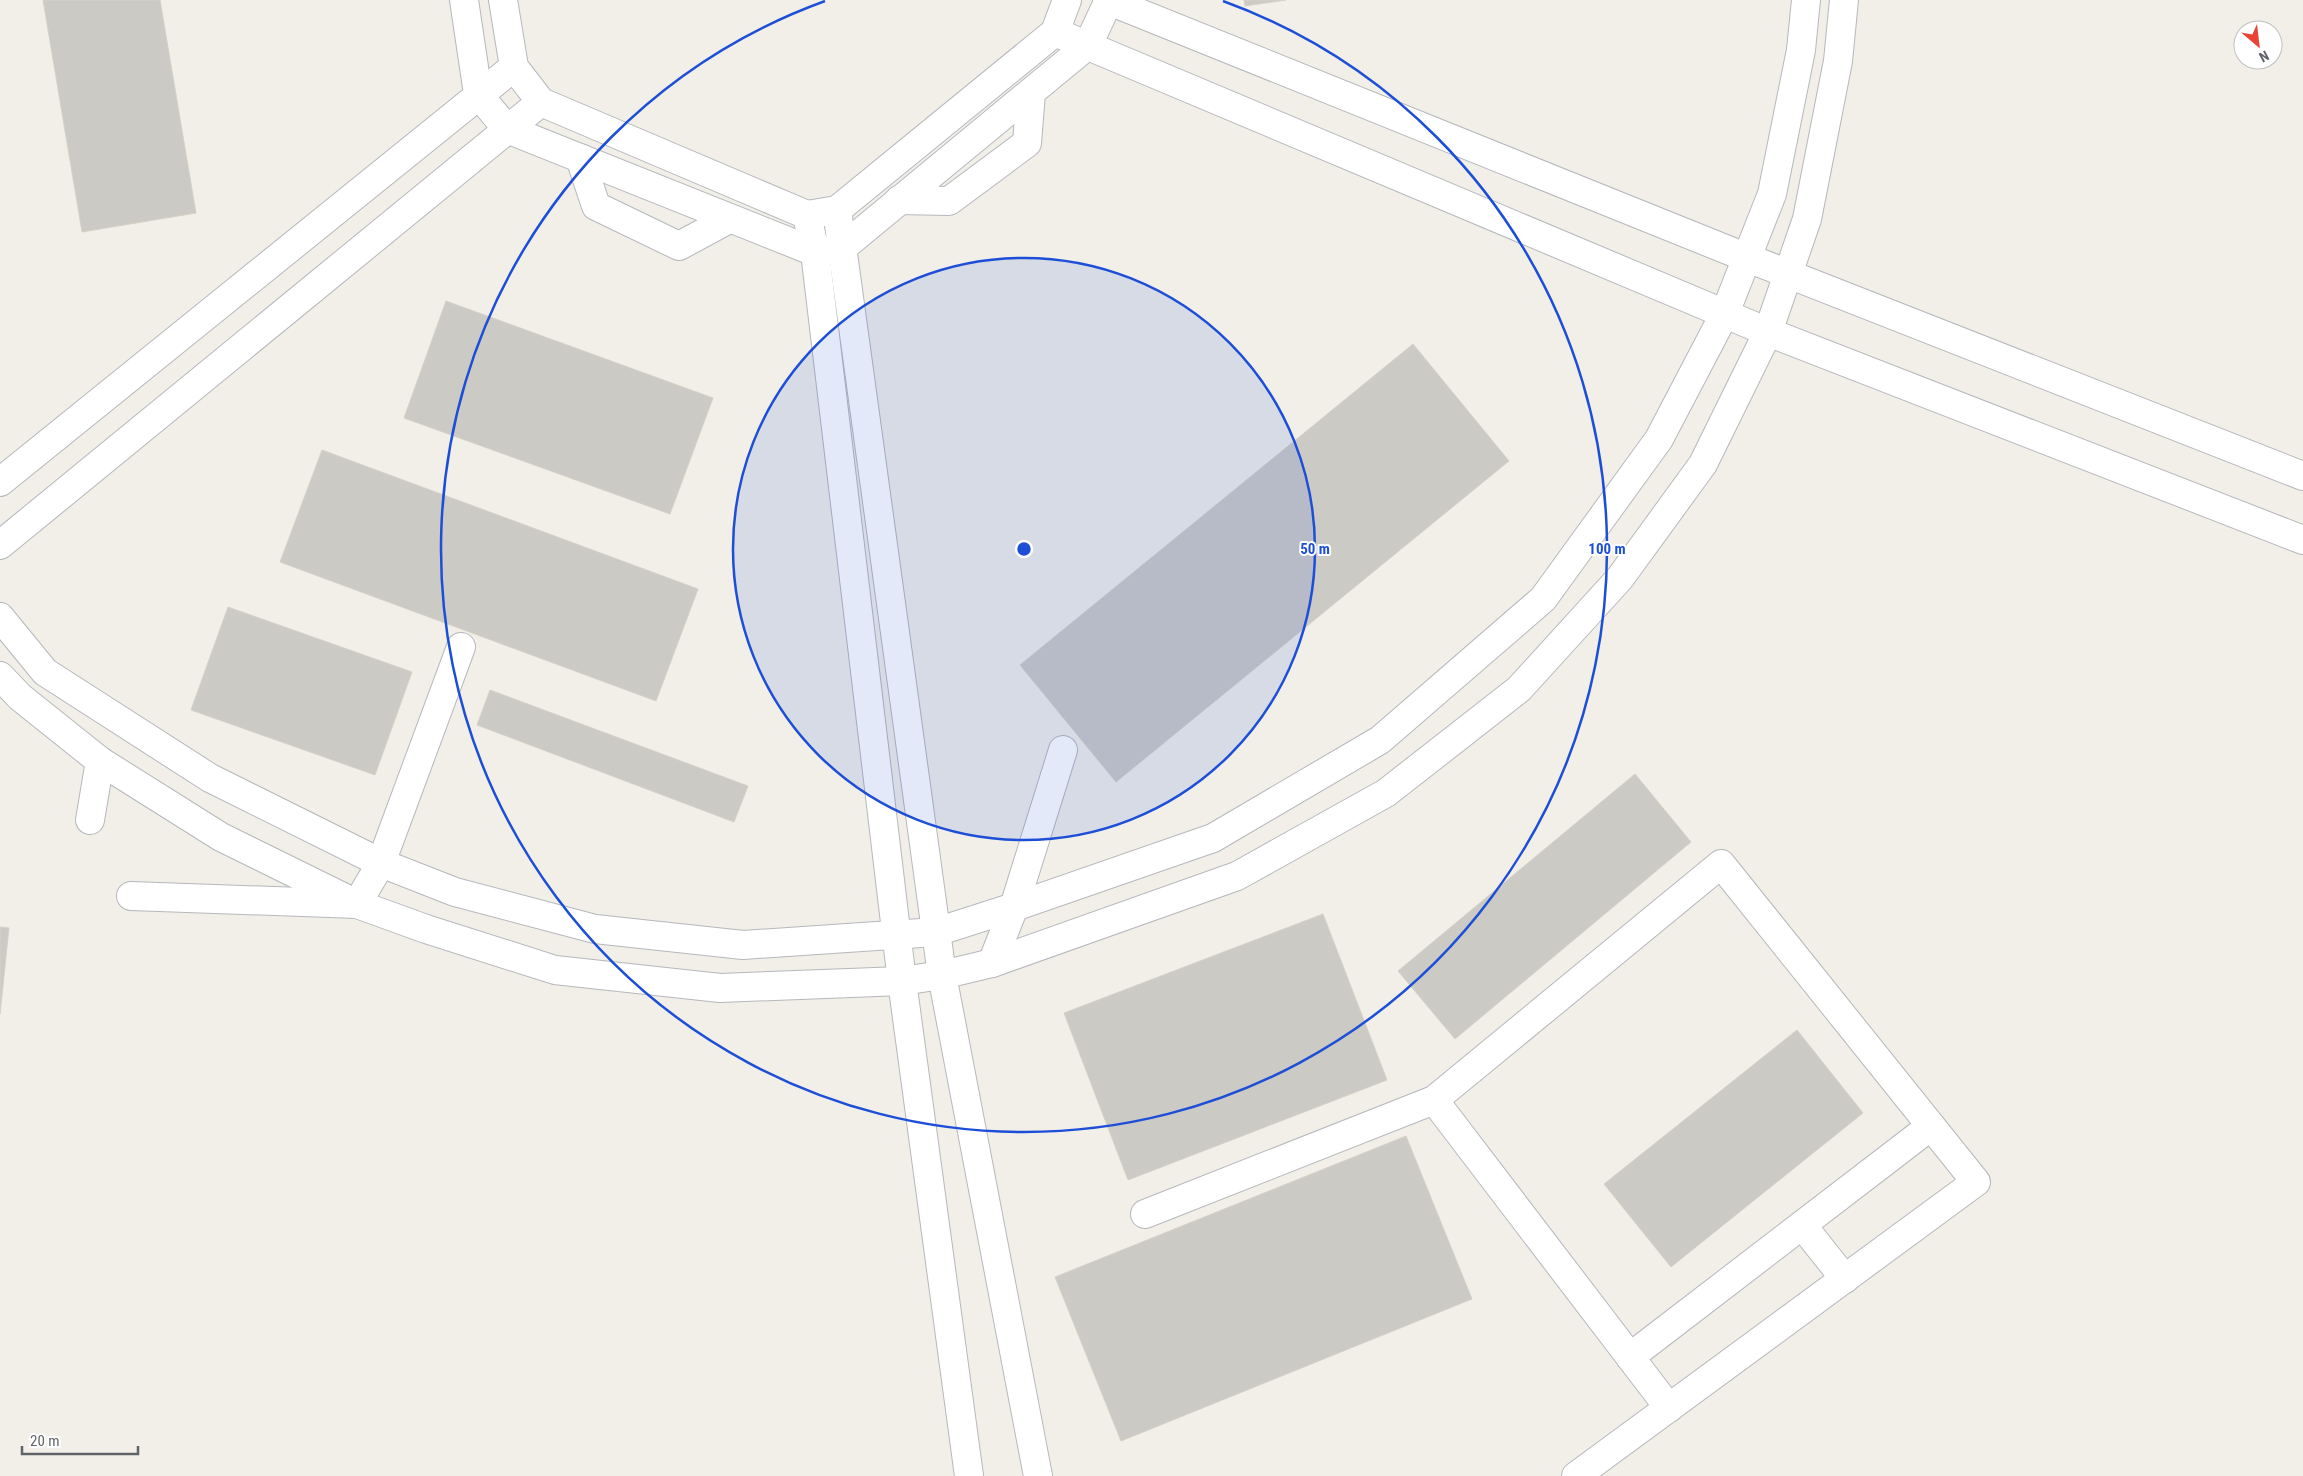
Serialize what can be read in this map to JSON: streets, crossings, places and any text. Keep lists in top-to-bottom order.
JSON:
{
  "scale_bar": "20 m",
  "north": "bottom right",
  "rings": ["50 m", "100 m"]
}
